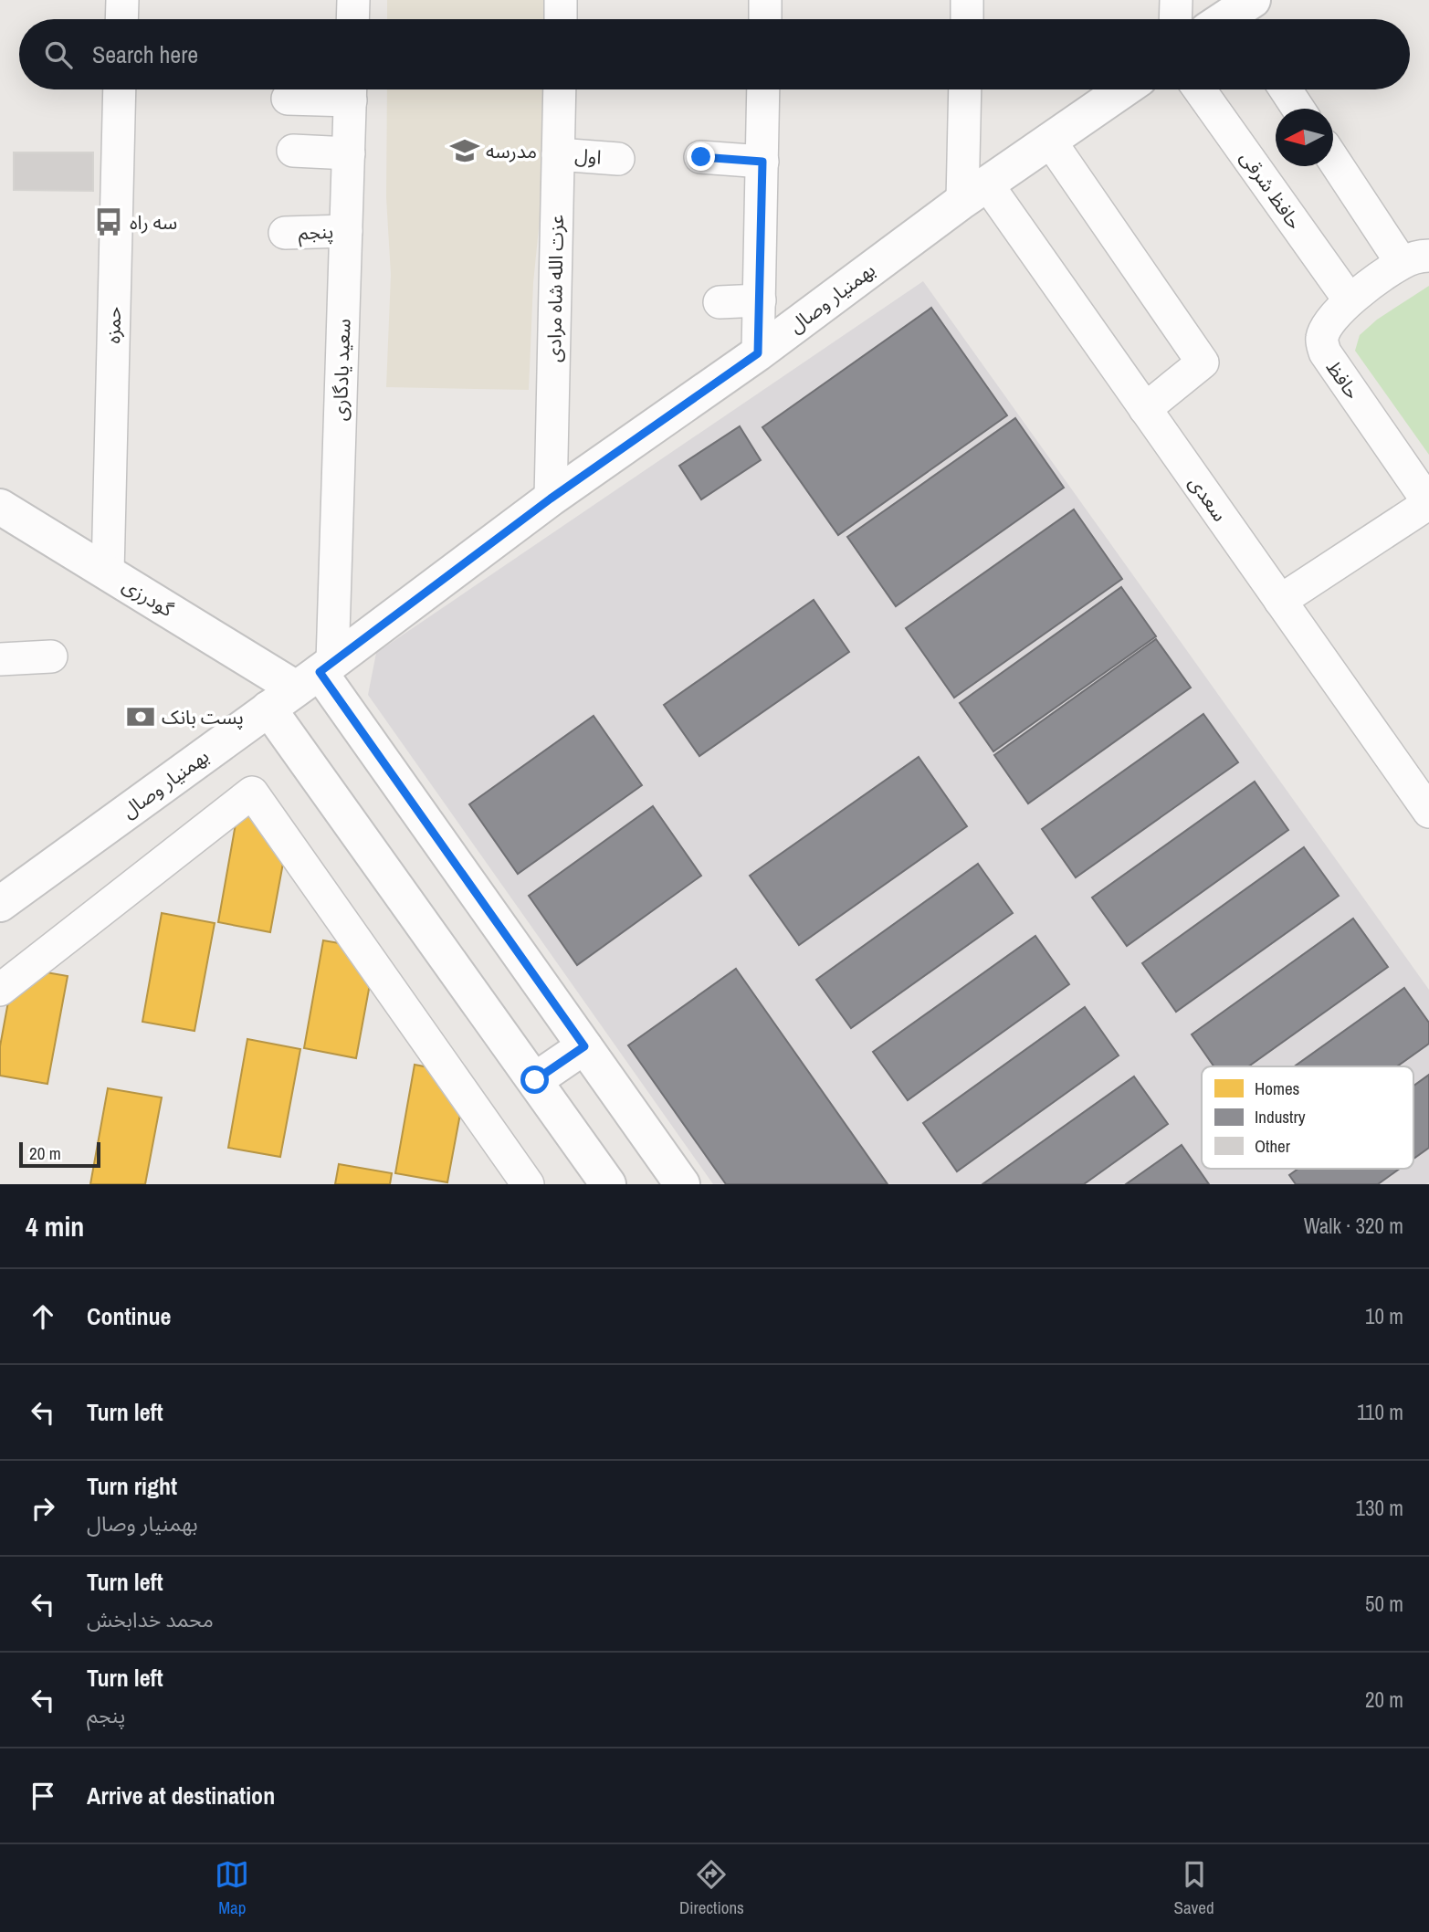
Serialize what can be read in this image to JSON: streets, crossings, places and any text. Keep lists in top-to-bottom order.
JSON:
{
  "streets": {
    "street": [
      "اول",
      "حافظ شرقی",
      "پنجم",
      "عزت الله شاه مرادی",
      "بهمنیار وصال",
      "حمزه",
      "سعید یادگاری",
      "حافظ",
      "سعدی",
      "گودرزی"
    ]
  },
  "crossings": [
    ["اول", "عزت الله شاه مرادی"],
    ["حافظ شرقی", "حافظ"],
    ["پنجم", "سعید یادگاری"],
    ["عزت الله شاه مرادی", "بهمنیار وصال"],
    ["بهمنیار وصال", "سعید یادگاری"],
    ["بهمنیار وصال", "سعدی"],
    ["بهمنیار وصال", "گودرزی"],
    ["حمزه", "گودرزی"],
    ["سعید یادگاری", "گودرزی"]
  ],
  "places": {
    "school or university": ["مدرسه"],
    "bus stop": ["سه راه"],
    "bank": ["پست بانک"]
  },
  "legend": ["Homes", "Industry", "Other"],
  "scale_bar": "20 m",
  "north": "left",
  "page": {
    "search": "Search here",
    "scale": "20 m",
    "heading": ["4 min", "Walk · 320 m"],
    "list": [
      ["Continue", "10 m"],
      ["Turn left", "110 m"],
      ["Turn right", "بهمنیار وصال", "130 m"],
      ["Turn left", "محمد خدابخش", "50 m"],
      ["Turn left", "پنجم", "20 m"],
      "Arrive at destination"
    ],
    "nav": ["Map", "Directions", "Saved"]
  }
}
